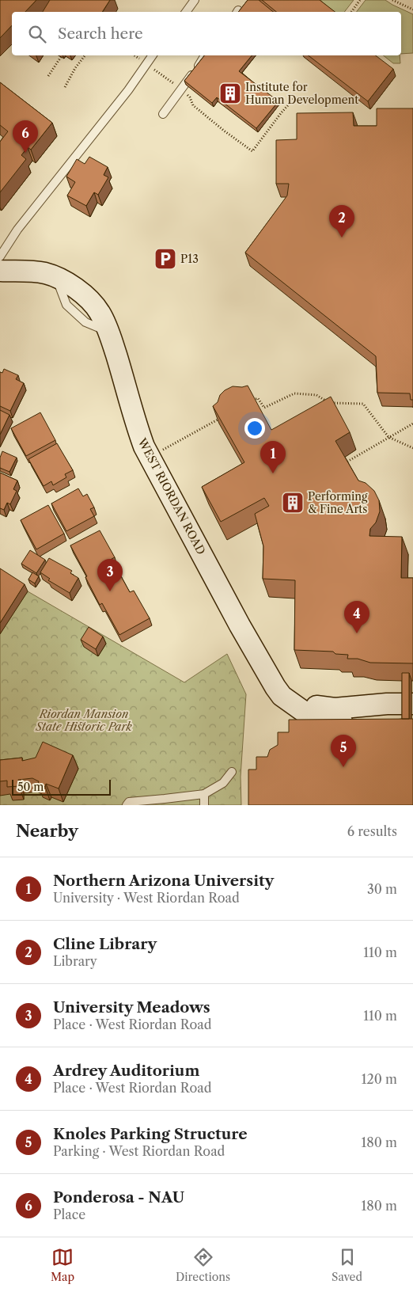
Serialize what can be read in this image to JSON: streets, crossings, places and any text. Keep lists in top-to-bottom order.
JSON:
{
  "streets": {
    "street": ["WEST RIORDAN ROAD"]
  },
  "parks": ["Riordan Mansion State Historic Park"],
  "places": {
    "building": ["Institute for Human Development", "Performing & Fine Arts"],
    "parking": ["P13"]
  },
  "scale_bar": "50 m",
  "page": {
    "search": "Search here",
    "pins": [
      "6",
      "2",
      "1",
      "3",
      "4",
      "5"
    ],
    "scale": "50 m",
    "heading": ["Nearby", "6 results"],
    "list": [
      {
        "mark": "1",
        "name": "Northern Arizona University",
        "note": "University · West Riordan Road",
        "value": "30 m"
      },
      {
        "mark": "2",
        "name": "Cline Library",
        "note": "Library",
        "value": "110 m"
      },
      {
        "mark": "3",
        "name": "University Meadows",
        "note": "Place · West Riordan Road",
        "value": "110 m"
      },
      {
        "mark": "4",
        "name": "Ardrey Auditorium",
        "note": "Place · West Riordan Road",
        "value": "120 m"
      },
      {
        "mark": "5",
        "name": "Knoles Parking Structure",
        "note": "Parking · West Riordan Road",
        "value": "180 m"
      },
      {
        "mark": "6",
        "name": "Ponderosa - NAU",
        "note": "Place",
        "value": "180 m"
      }
    ],
    "nav": ["Map", "Directions", "Saved"]
  }
}
